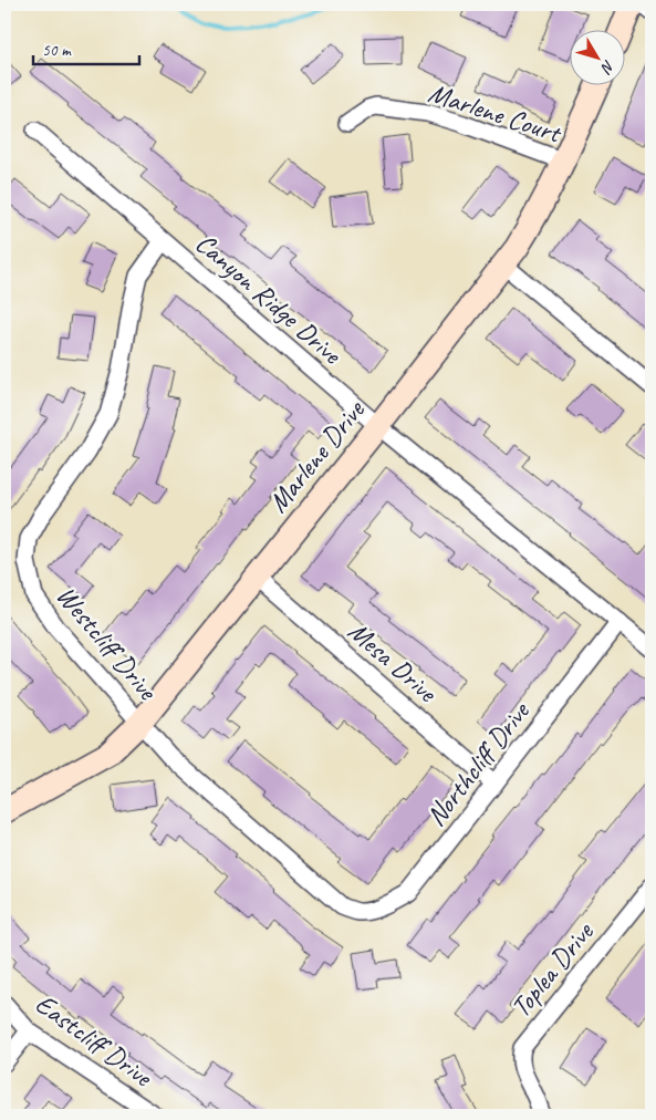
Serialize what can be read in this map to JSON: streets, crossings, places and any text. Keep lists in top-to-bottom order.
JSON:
{
  "streets": {
    "street": [
      "Marlene Court",
      "Canyon Ridge Drive",
      "Marlene Drive",
      "Westcliff Drive",
      "Mesa Drive",
      "Northcliff Drive",
      "Toplea Drive",
      "Eastcliff Drive"
    ]
  },
  "crossings": [
    ["Marlene Court", "Marlene Drive"],
    ["Canyon Ridge Drive", "Marlene Drive"],
    ["Canyon Ridge Drive", "Westcliff Drive"],
    ["Canyon Ridge Drive", "Northcliff Drive"],
    ["Marlene Drive", "Westcliff Drive"],
    ["Marlene Drive", "Mesa Drive"],
    ["Westcliff Drive", "Northcliff Drive"],
    ["Mesa Drive", "Northcliff Drive"]
  ],
  "scale_bar": "50 m",
  "north": "bottom right"
}
